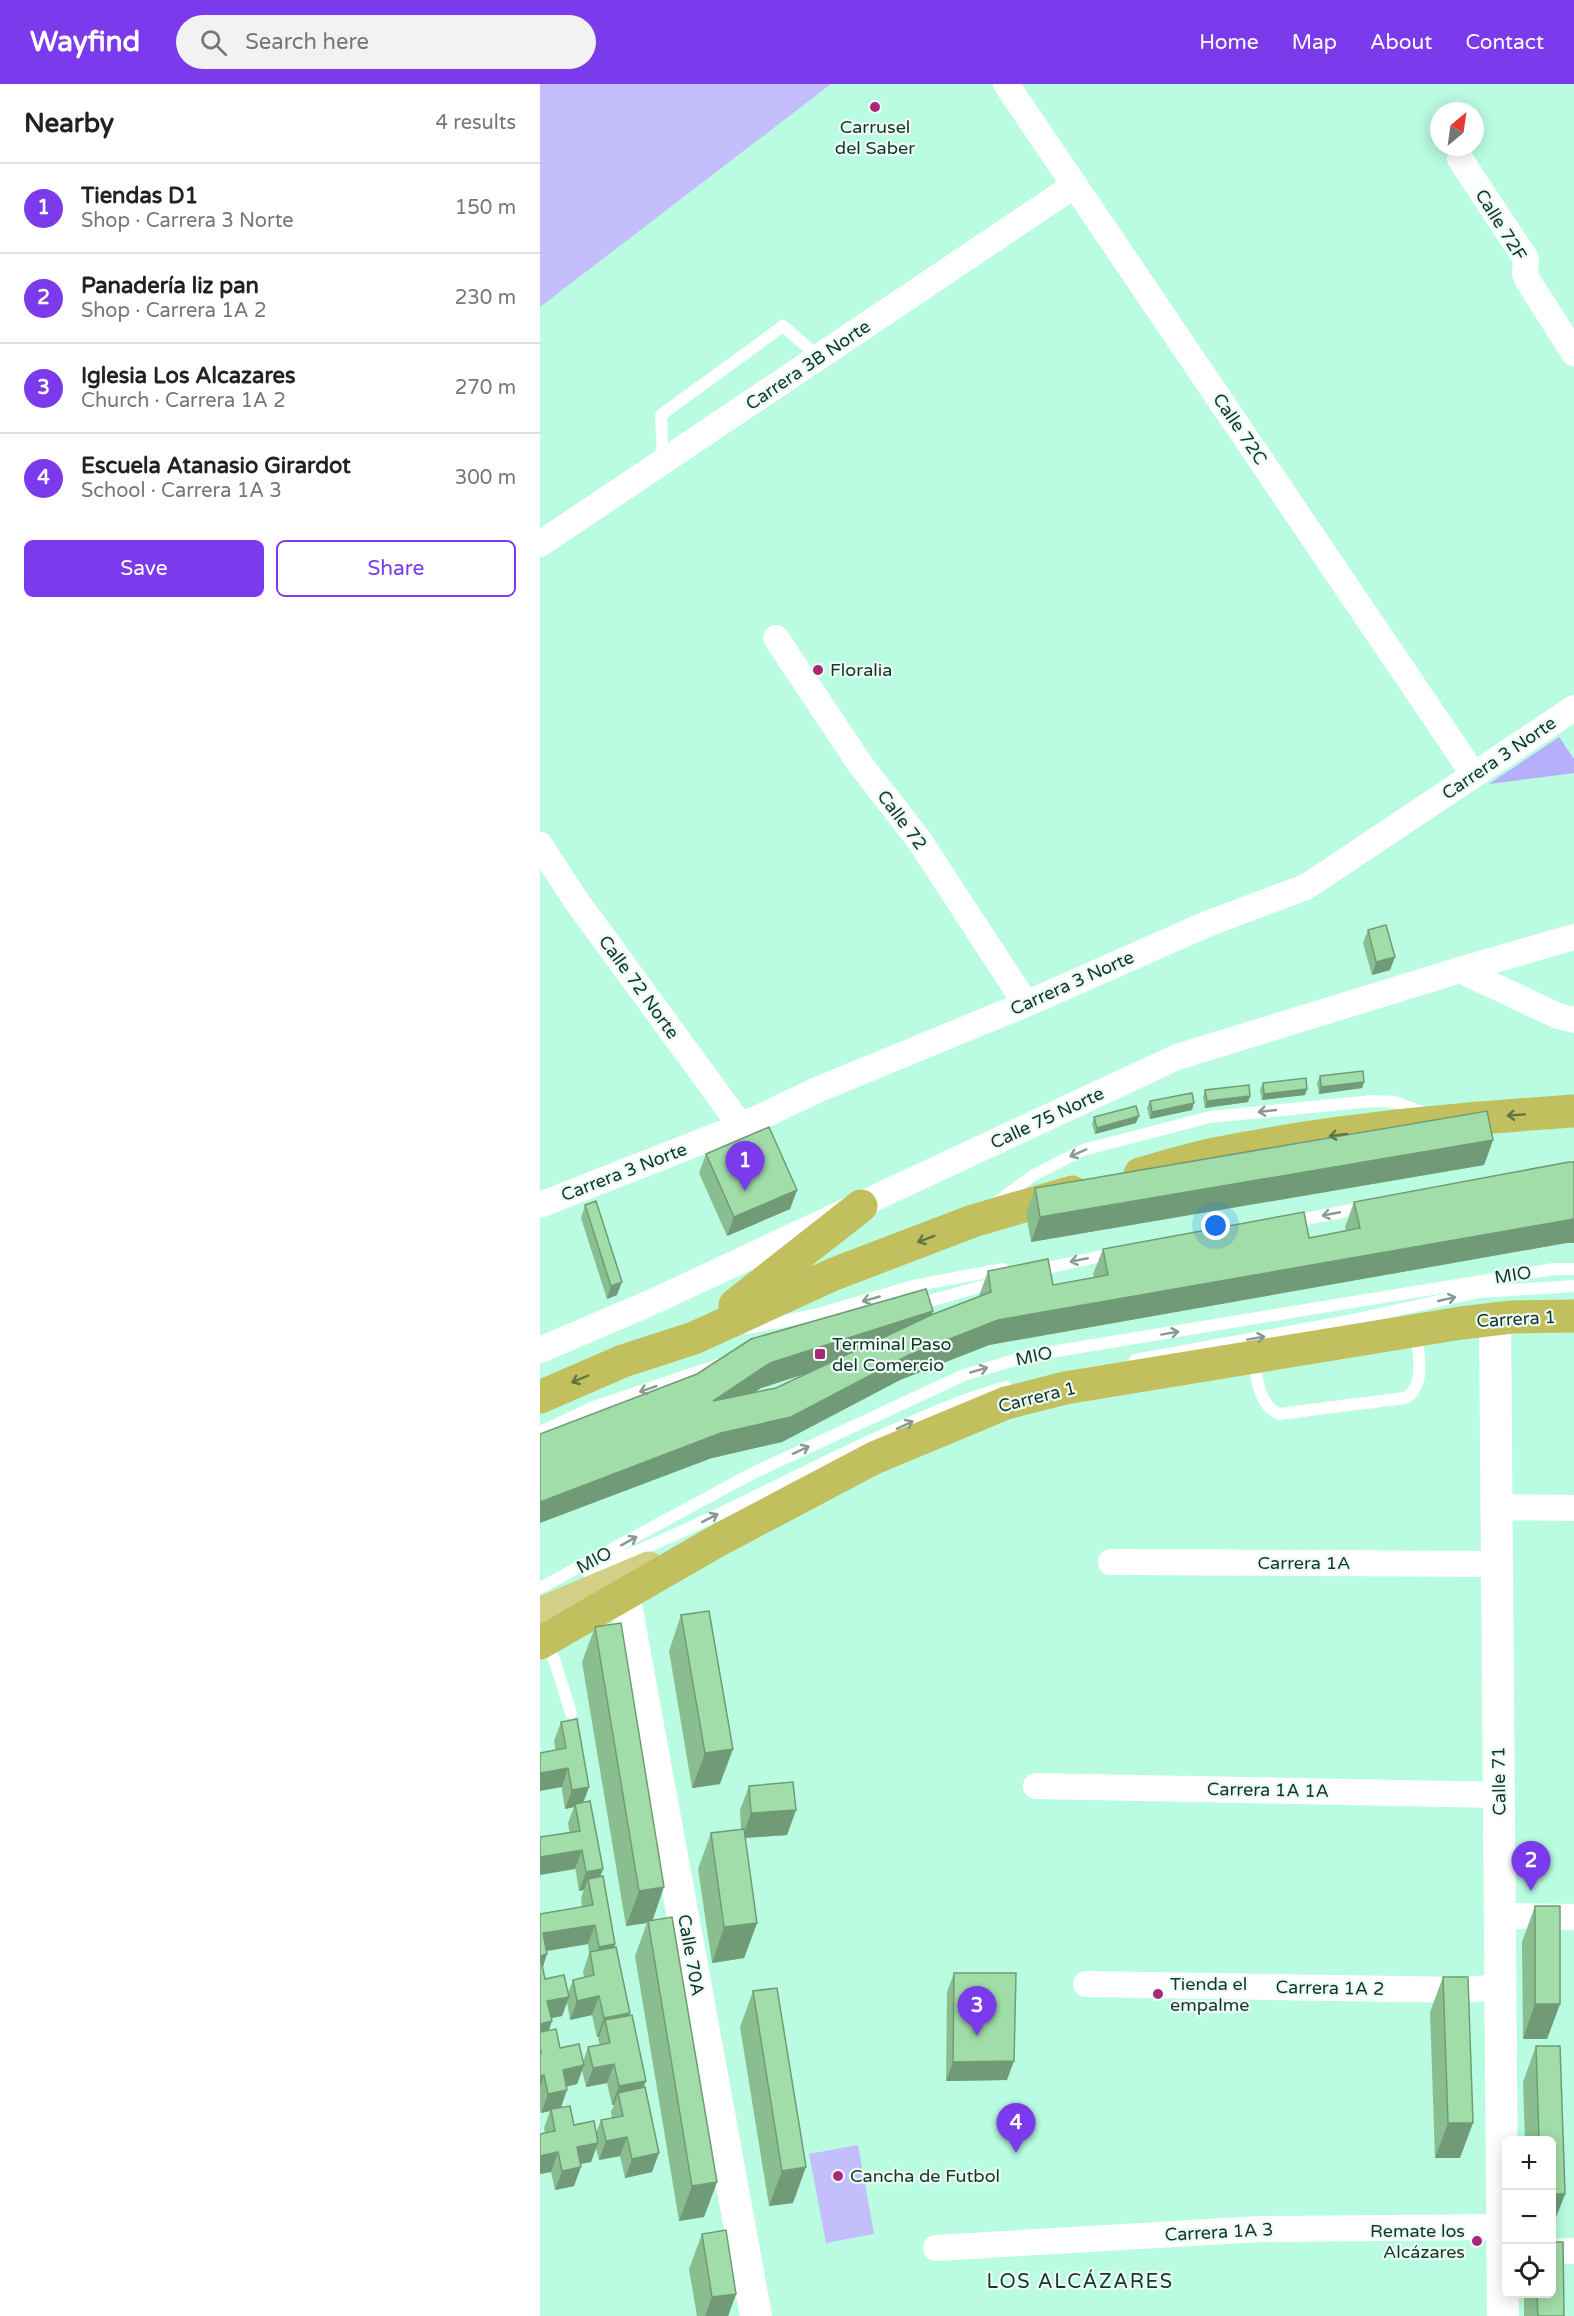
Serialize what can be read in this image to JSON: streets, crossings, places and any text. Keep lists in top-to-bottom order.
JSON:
{
  "streets": {
    "highway": ["Carrera 1"],
    "street": [
      "Calle 72F",
      "Carrera 3B Norte",
      "Calle 72C",
      "Carrera 3 Norte",
      "Calle 72",
      "Calle 72 Norte",
      "Calle 75 Norte",
      "Carrera 1A",
      "Calle 71",
      "Carrera 1A 1A",
      "Calle 70A",
      "Carrera 1A 2",
      "Carrera 1A 3"
    ],
    "lane": ["MIO"]
  },
  "crossings": [
    ["Carrera 3B Norte", "Calle 72C"],
    ["Calle 72C", "Carrera 3 Norte"],
    ["Carrera 3 Norte", "Calle 72"],
    ["Carrera 3 Norte", "Calle 72 Norte"],
    ["Carrera 1", "Calle 71"],
    ["Carrera 1A", "Calle 71"],
    ["Calle 71", "Carrera 1A 1A"],
    ["Calle 71", "Carrera 1A 2"]
  ],
  "districts": ["LOS ALCÁZARES"],
  "places": {
    "other": [
      "Carrusel del Saber",
      "Floralia",
      "Tienda el empalme",
      "Cancha de Futbol",
      "Remate los Alcázares"
    ],
    "transit": ["Terminal Paso del Comercio"]
  },
  "north": "top right",
  "page": {
    "header": "Wayfind",
    "search": "Search here",
    "nav": [
      "Home",
      "Map",
      "About",
      "Contact"
    ],
    "heading": ["Nearby", "4 results"],
    "list": [
      {
        "mark": "1",
        "name": "Tiendas D1",
        "note": "Shop · Carrera 3 Norte",
        "value": "150 m"
      },
      {
        "mark": "2",
        "name": "Panadería liz pan",
        "note": "Shop · Carrera 1A 2",
        "value": "230 m"
      },
      {
        "mark": "3",
        "name": "Iglesia Los Alcazares",
        "note": "Church · Carrera 1A 2",
        "value": "270 m"
      },
      {
        "mark": "4",
        "name": "Escuela Atanasio Girardot",
        "note": "School · Carrera 1A 3",
        "value": "300 m"
      }
    ],
    "buttons": ["Save", "Share"],
    "pins": [
      "1",
      "2",
      "3",
      "4"
    ],
    "map_buttons": ["+", "−"]
  }
}
